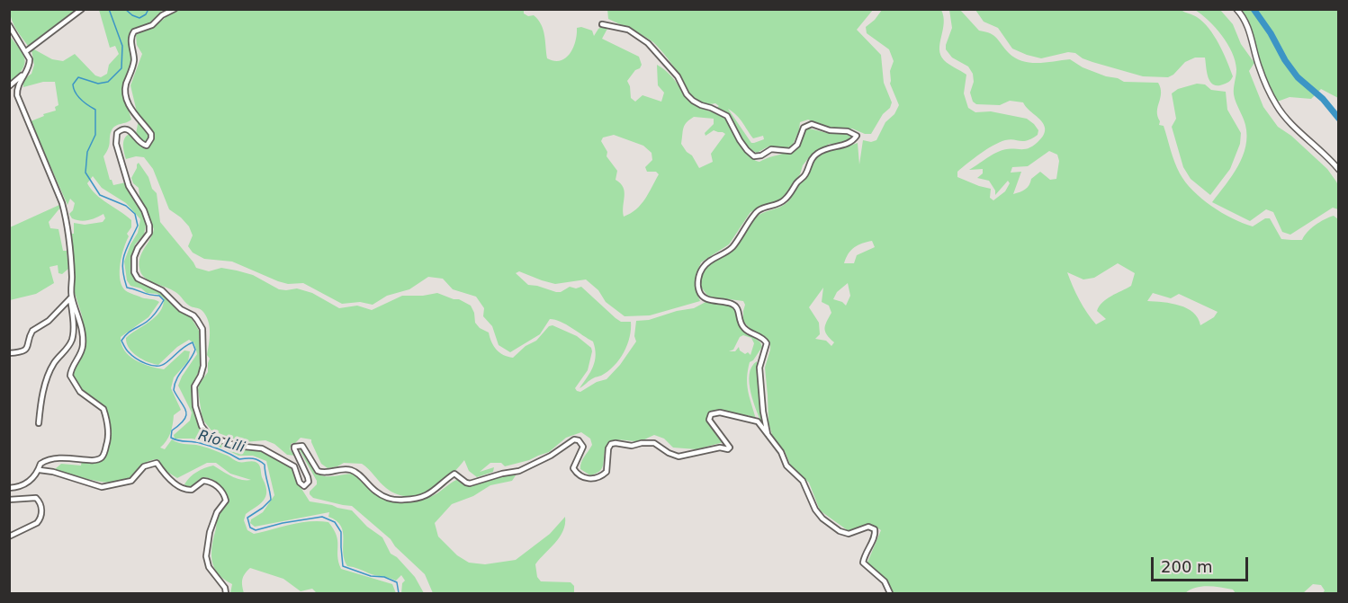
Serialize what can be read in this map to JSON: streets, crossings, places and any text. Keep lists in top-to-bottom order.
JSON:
{
  "water": ["Río Lili"],
  "scale_bar": "200 m"
}
